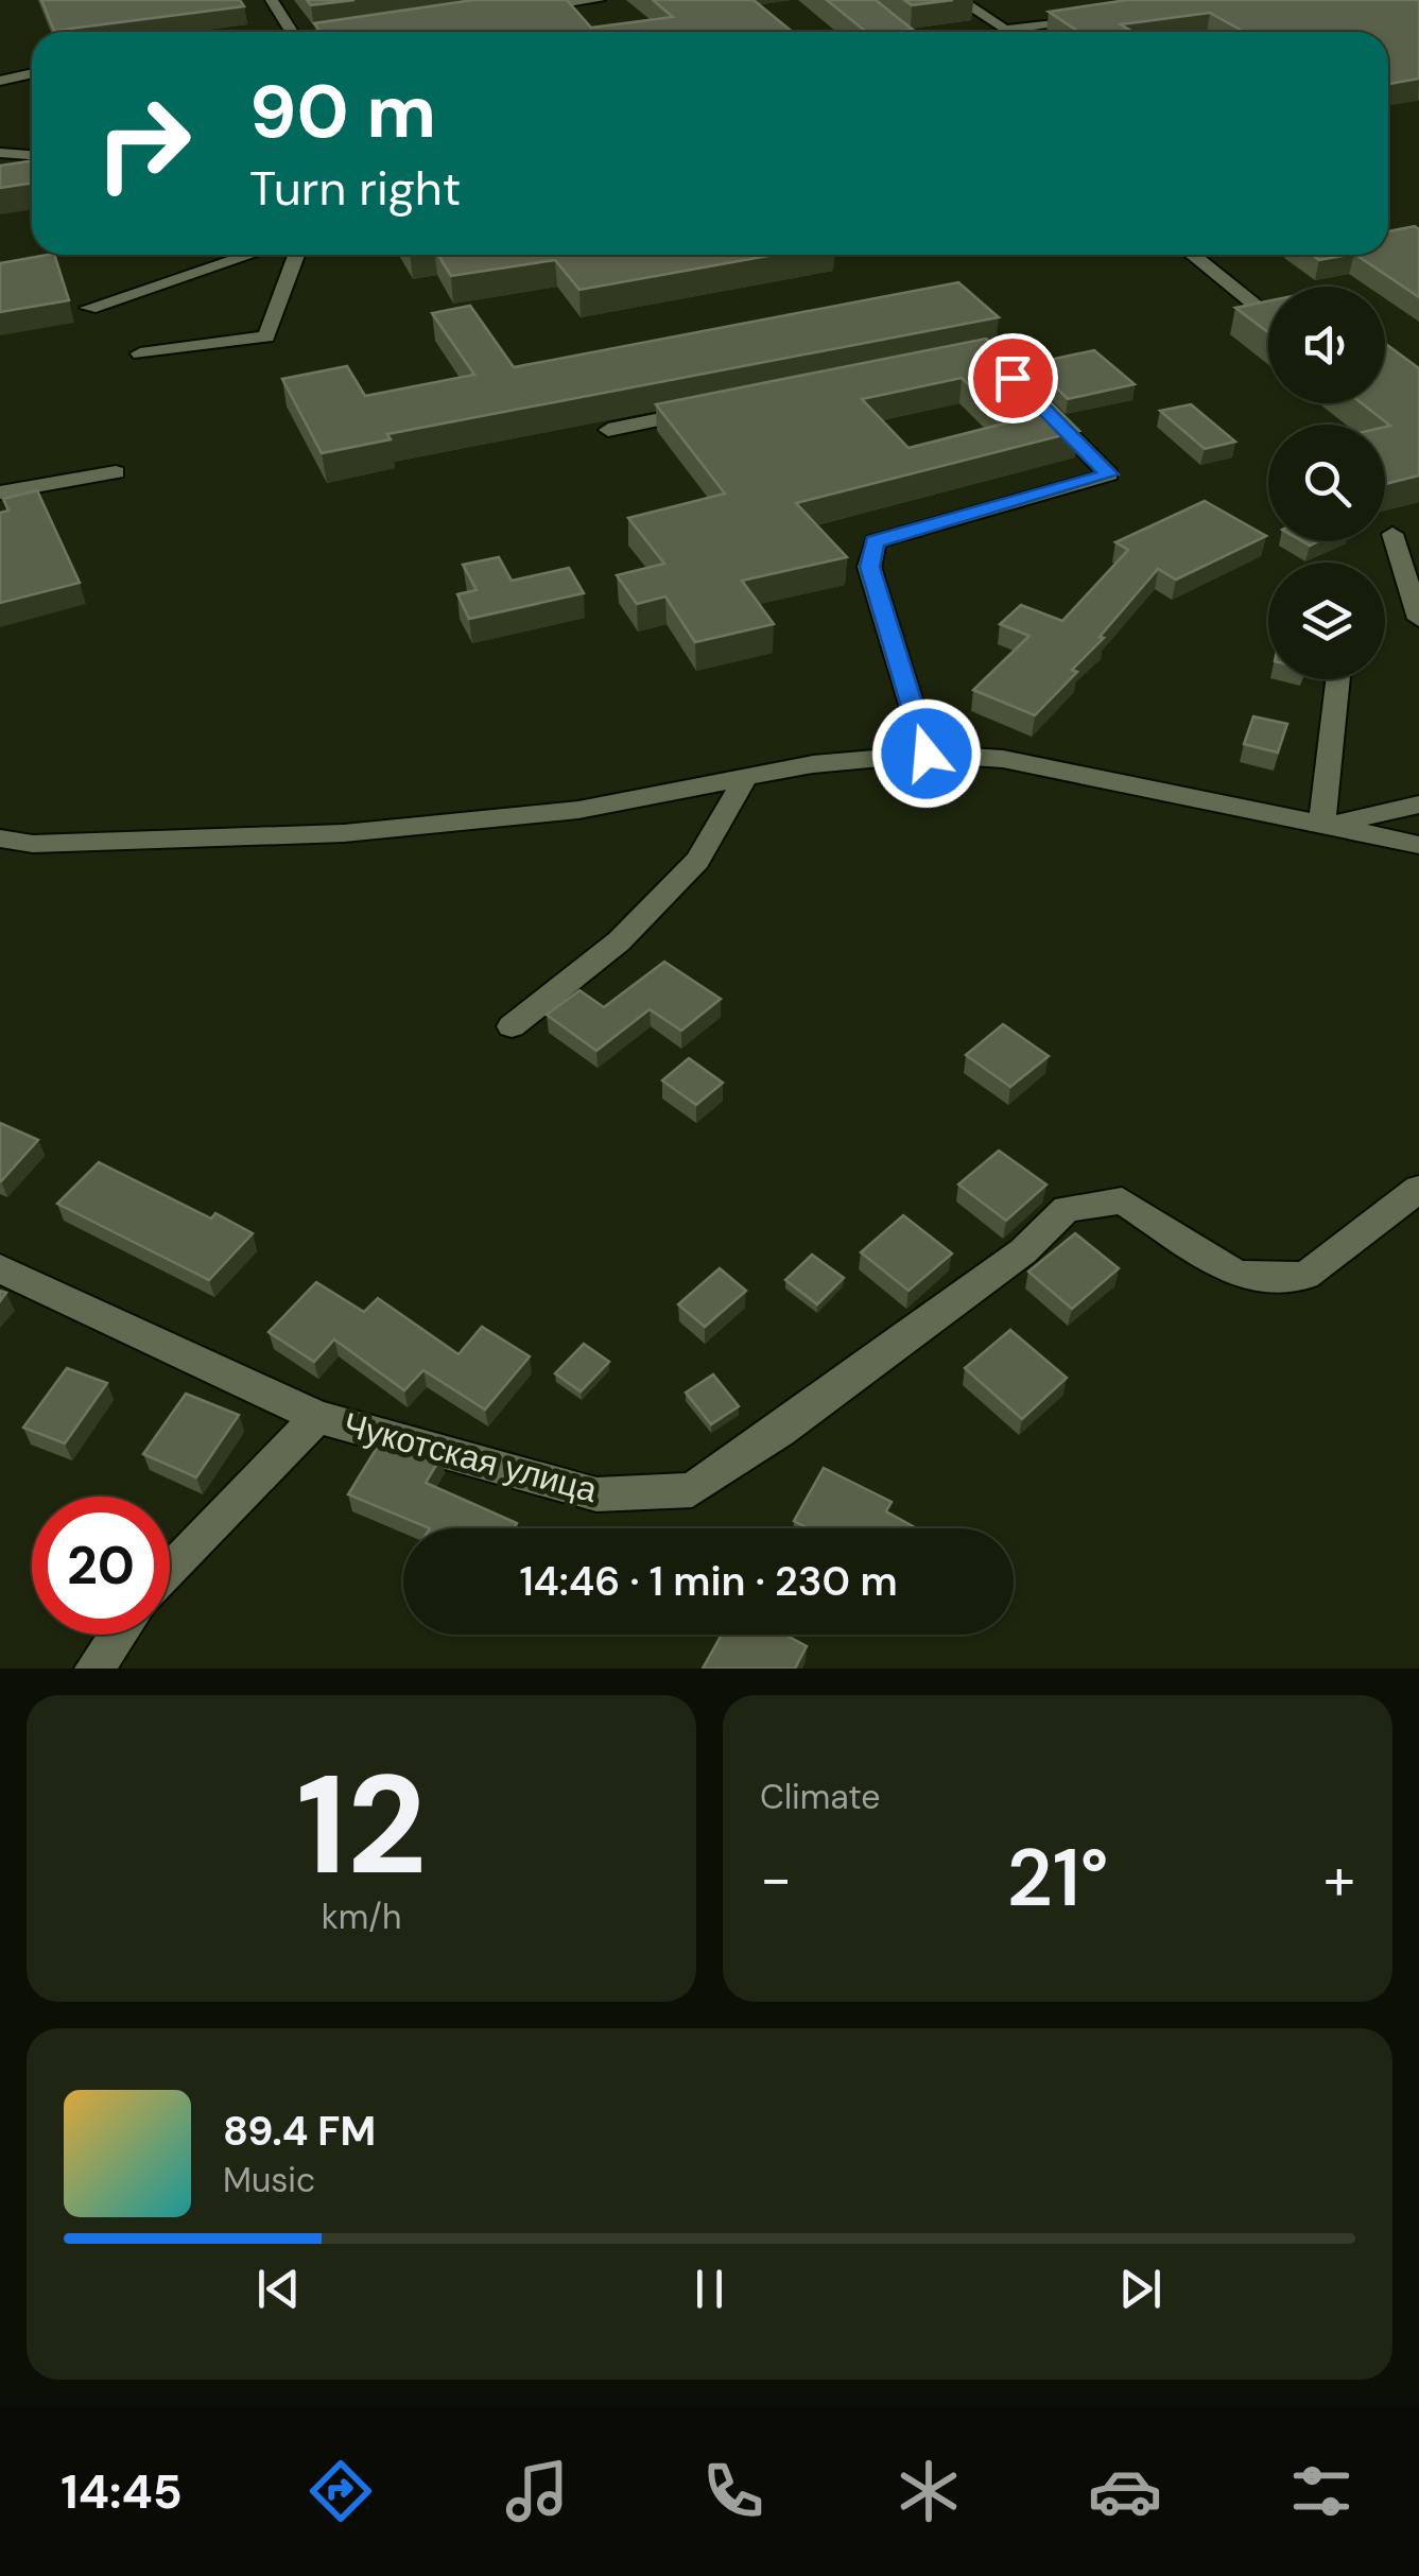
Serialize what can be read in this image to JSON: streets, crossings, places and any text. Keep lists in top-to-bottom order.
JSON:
{
  "streets": {
    "street": ["Чукотская улица"]
  },
  "page": {
    "turn": ["90 m", "Turn right"],
    "limit": "20",
    "trip": "14:46 · 1 min · 230 m",
    "tile": [
      ["12", "km/h"],
      "Climate"
    ],
    "heat": ["−", "21°", "+"],
    "song": ["89.4 FM", "Music"],
    "tabs": "14:45"
  }
}
